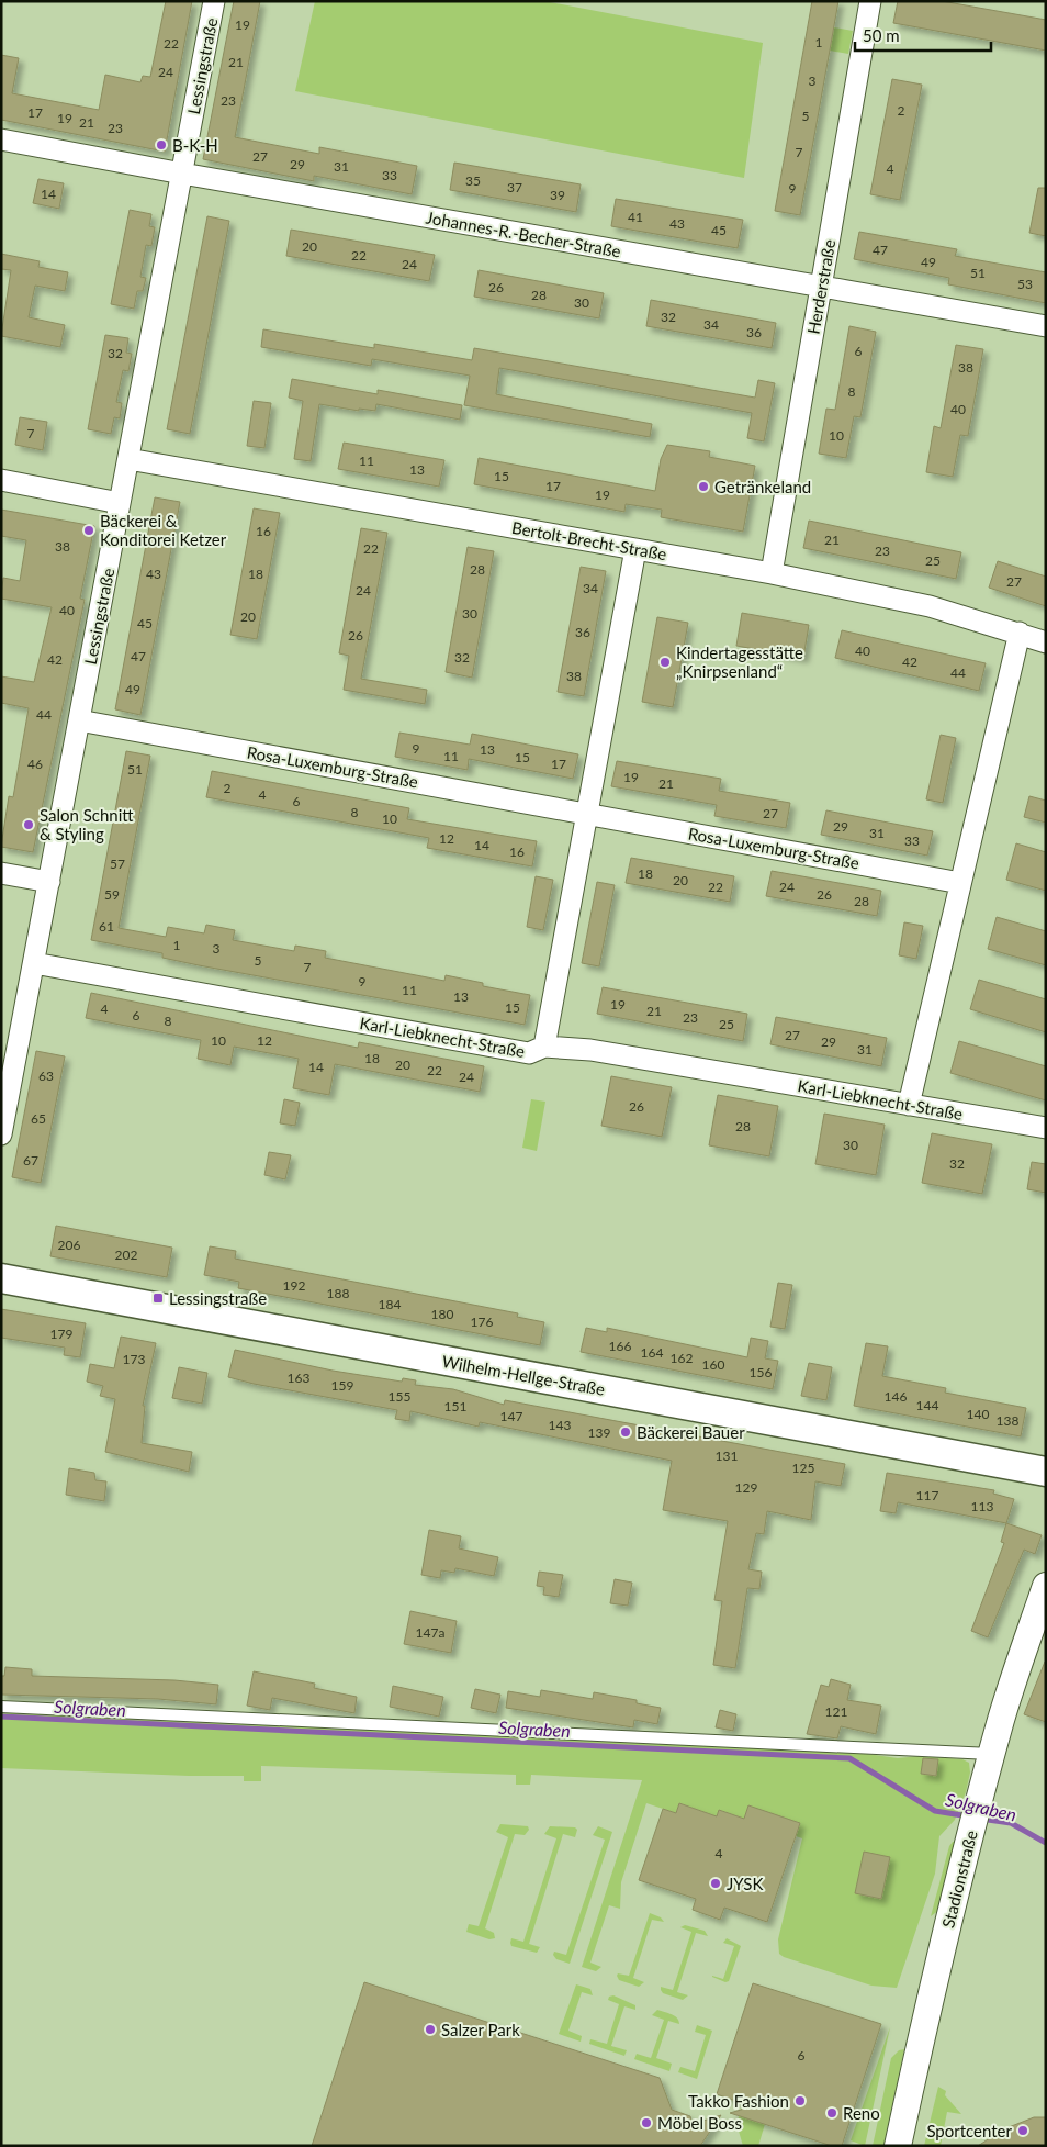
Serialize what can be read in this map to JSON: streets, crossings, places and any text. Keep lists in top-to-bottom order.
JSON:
{
  "streets": {
    "main road": ["Wilhelm-Hellge-Straße"],
    "street": [
      "Lessingstraße",
      "Johannes-R.-Becher-Straße",
      "Herderstraße",
      "Bertolt-Brecht-Straße",
      "Rosa-Luxemburg-Straße",
      "Karl-Liebknecht-Straße",
      "Stadionstraße"
    ]
  },
  "crossings": [
    ["Lessingstraße", "Johannes-R.-Becher-Straße"],
    ["Lessingstraße", "Bertolt-Brecht-Straße"],
    ["Lessingstraße", "Rosa-Luxemburg-Straße"],
    ["Lessingstraße", "Karl-Liebknecht-Straße"],
    ["Johannes-R.-Becher-Straße", "Herderstraße"],
    ["Herderstraße", "Bertolt-Brecht-Straße"]
  ],
  "water": ["Solgraben"],
  "places": {
    "other": [
      "B-K-H",
      "Getränkeland",
      "Bäckerei & Konditorei Ketzer",
      "Kindertagesstätte „Knirpsenland“",
      "Salon Schnitt & Styling",
      "Bäckerei Bauer",
      "JYSK",
      "Salzer Park",
      "Takko Fashion",
      "Reno",
      "Möbel Boss",
      "Sportcenter"
    ],
    "transit": ["Lessingstraße"]
  },
  "house_numbers": [
    "19",
    "1",
    "22",
    "21",
    "24",
    "3",
    "23",
    "2",
    "17",
    "5",
    "19",
    "21",
    "23",
    "7",
    "27",
    "29",
    "31",
    "4",
    "33",
    "35",
    "37",
    "9",
    "14",
    "39",
    "41",
    "43",
    "45",
    "20",
    "47",
    "22",
    "49",
    "24",
    "51",
    "53",
    "26",
    "28",
    "30",
    "32",
    "34",
    "36",
    "6",
    "32",
    "38",
    "8",
    "40",
    "7",
    "10",
    "11",
    "13",
    "15",
    "17",
    "19",
    "16",
    "21",
    "38",
    "22",
    "23",
    "25",
    "28",
    "43",
    "18",
    "27",
    "34",
    "24",
    "40",
    "30",
    "20",
    "45",
    "36",
    "26",
    "40",
    "47",
    "32",
    "42",
    "42",
    "44",
    "38",
    "49",
    "44",
    "9",
    "13",
    "11",
    "15",
    "46",
    "17",
    "51",
    "19",
    "21",
    "2",
    "4",
    "6",
    "8",
    "27",
    "10",
    "29",
    "31",
    "12",
    "33",
    "14",
    "16",
    "57",
    "18",
    "20",
    "22",
    "24",
    "59",
    "26",
    "28",
    "61",
    "1",
    "3",
    "5",
    "7",
    "9",
    "11",
    "13",
    "19",
    "15",
    "4",
    "21",
    "6",
    "23",
    "8",
    "25",
    "27",
    "10",
    "12",
    "29",
    "31",
    "18",
    "20",
    "14",
    "22",
    "63",
    "24",
    "26",
    "65",
    "28",
    "30",
    "67",
    "32",
    "206",
    "202",
    "192",
    "188",
    "184",
    "180",
    "176",
    "179",
    "166",
    "164",
    "162",
    "173",
    "160",
    "156",
    "163",
    "159",
    "155",
    "146",
    "144",
    "151",
    "140",
    "147",
    "138",
    "143",
    "139",
    "131",
    "125",
    "129",
    "117",
    "113",
    "147a",
    "121",
    "4",
    "6"
  ],
  "scale_bar": "50 m"
}
